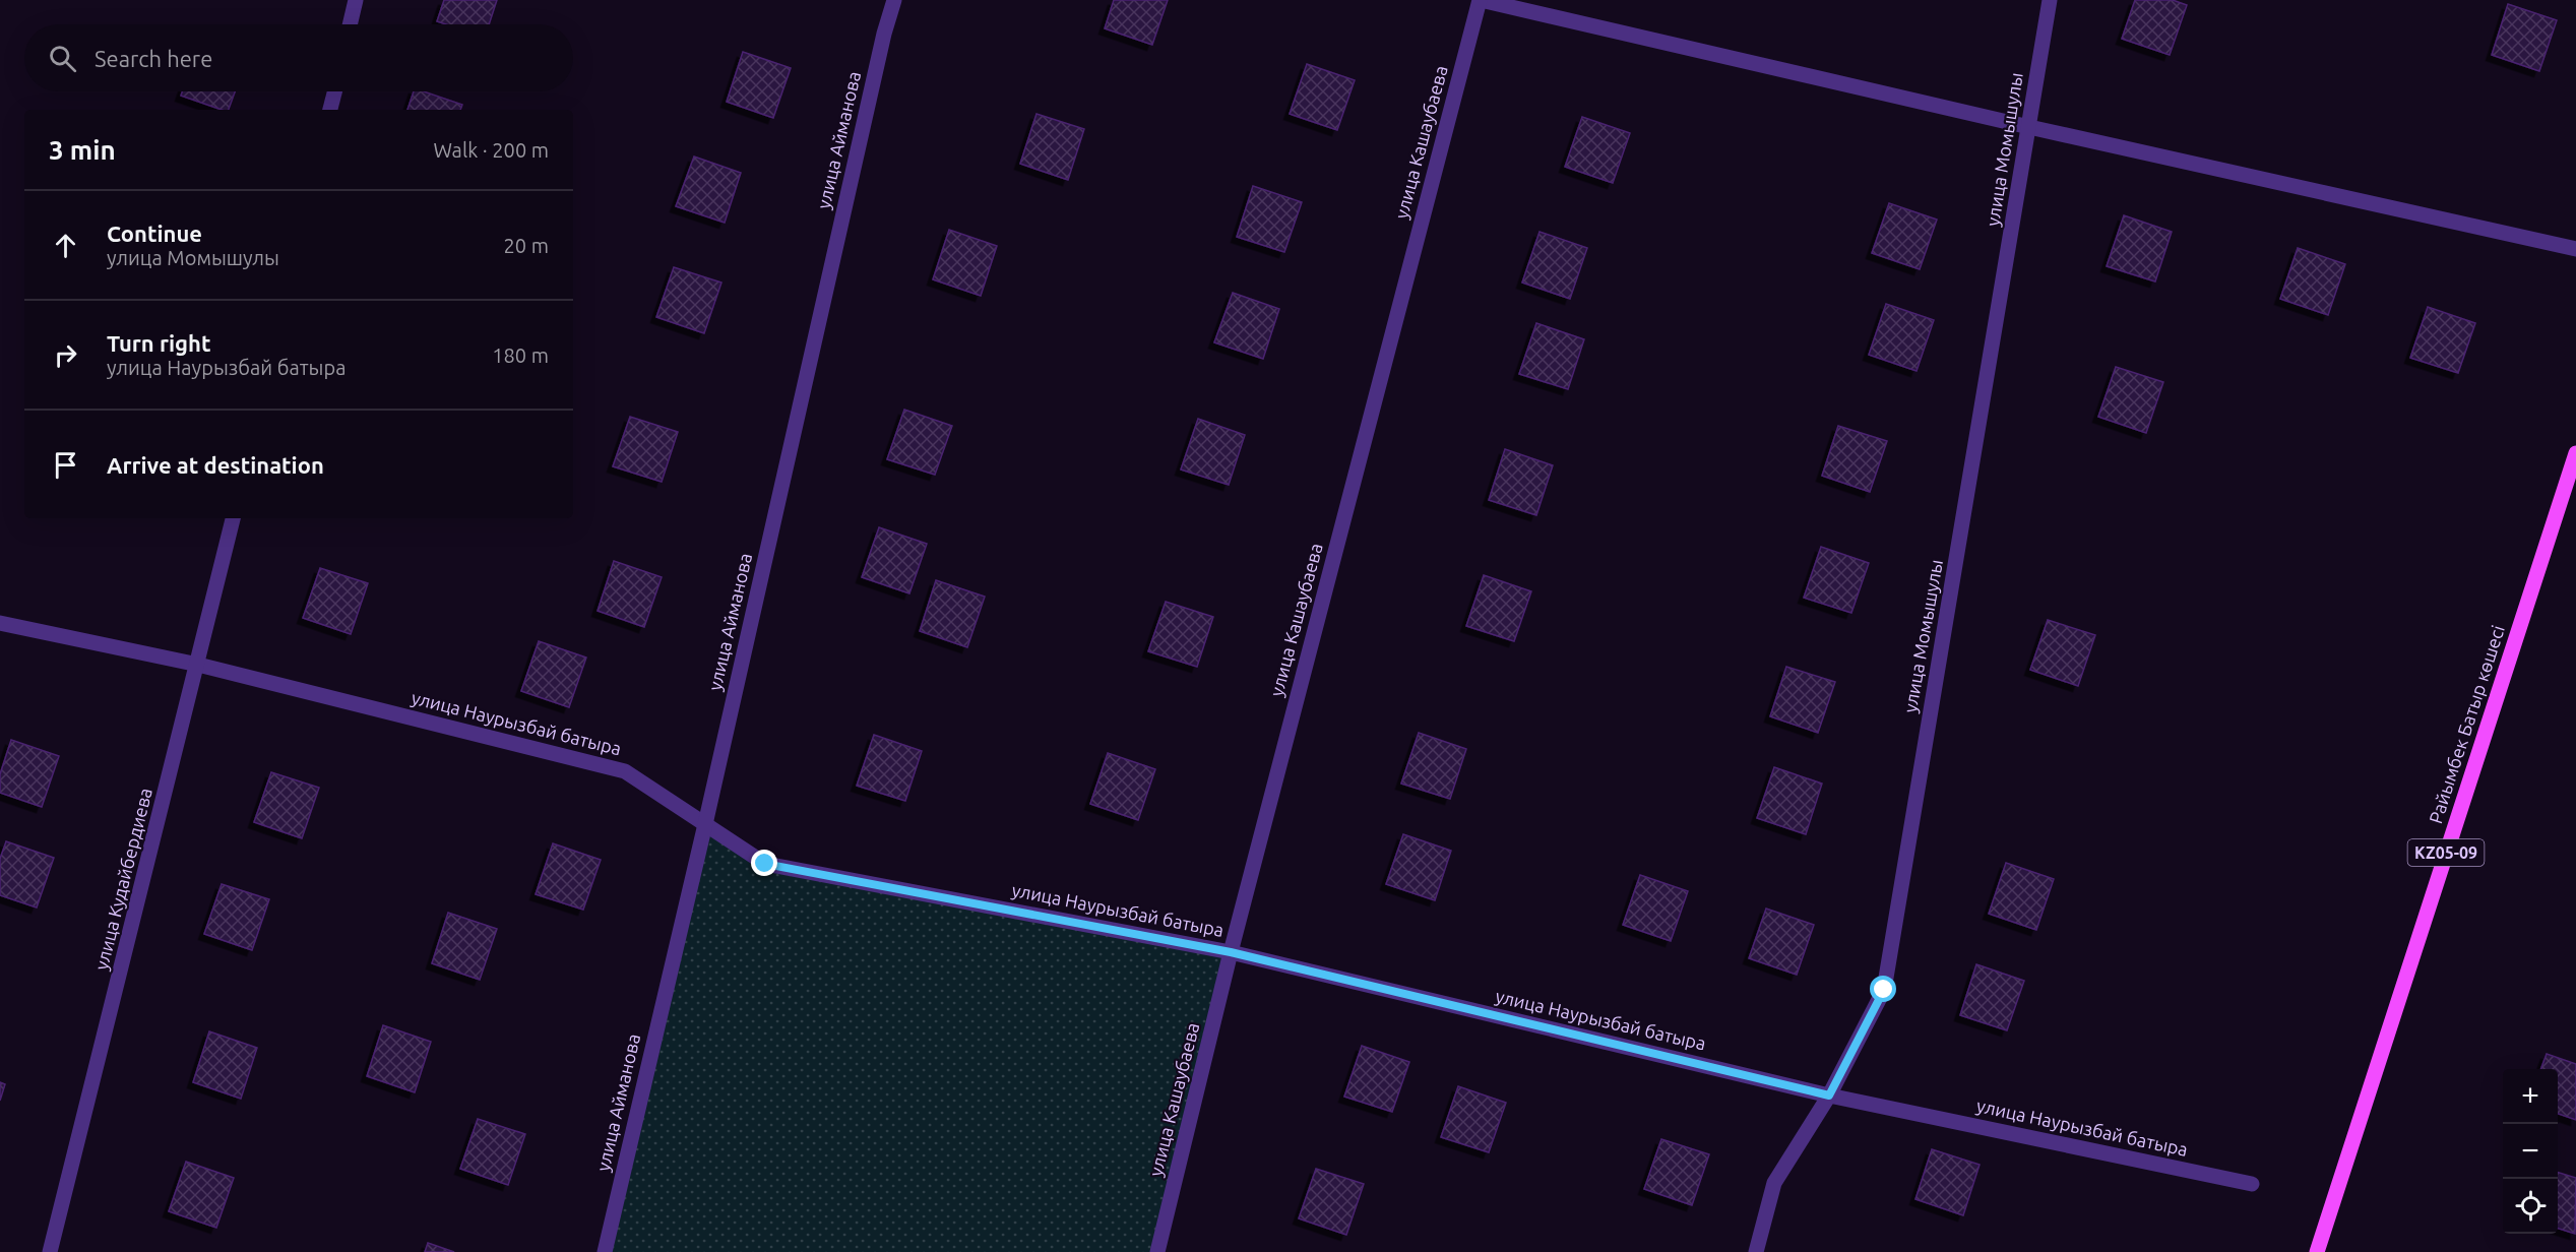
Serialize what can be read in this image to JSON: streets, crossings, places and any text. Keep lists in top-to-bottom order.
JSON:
{
  "streets": {
    "main road": ["Райымбек Батыр көшесі", "KZ05-09"],
    "street": [
      "улица Айманова",
      "улица Кашаубаева",
      "улица Момышулы",
      "улица Наурызбай батыра",
      "улица Кудайбердиева"
    ]
  },
  "crossings": [
    ["улица Айманова", "улица Наурызбай батыра"],
    ["улица Кашаубаева", "улица Наурызбай батыра"],
    ["улица Момышулы", "улица Наурызбай батыра"],
    ["улица Наурызбай батыра", "улица Кудайбердиева"]
  ],
  "page": {
    "search": "Search here",
    "heading": ["3 min", "Walk · 200 m"],
    "list": [
      ["Continue", "улица Момышулы", "20 m"],
      ["Turn right", "улица Наурызбай батыра", "180 m"],
      "Arrive at destination"
    ],
    "map_buttons": ["+", "−"]
  }
}
